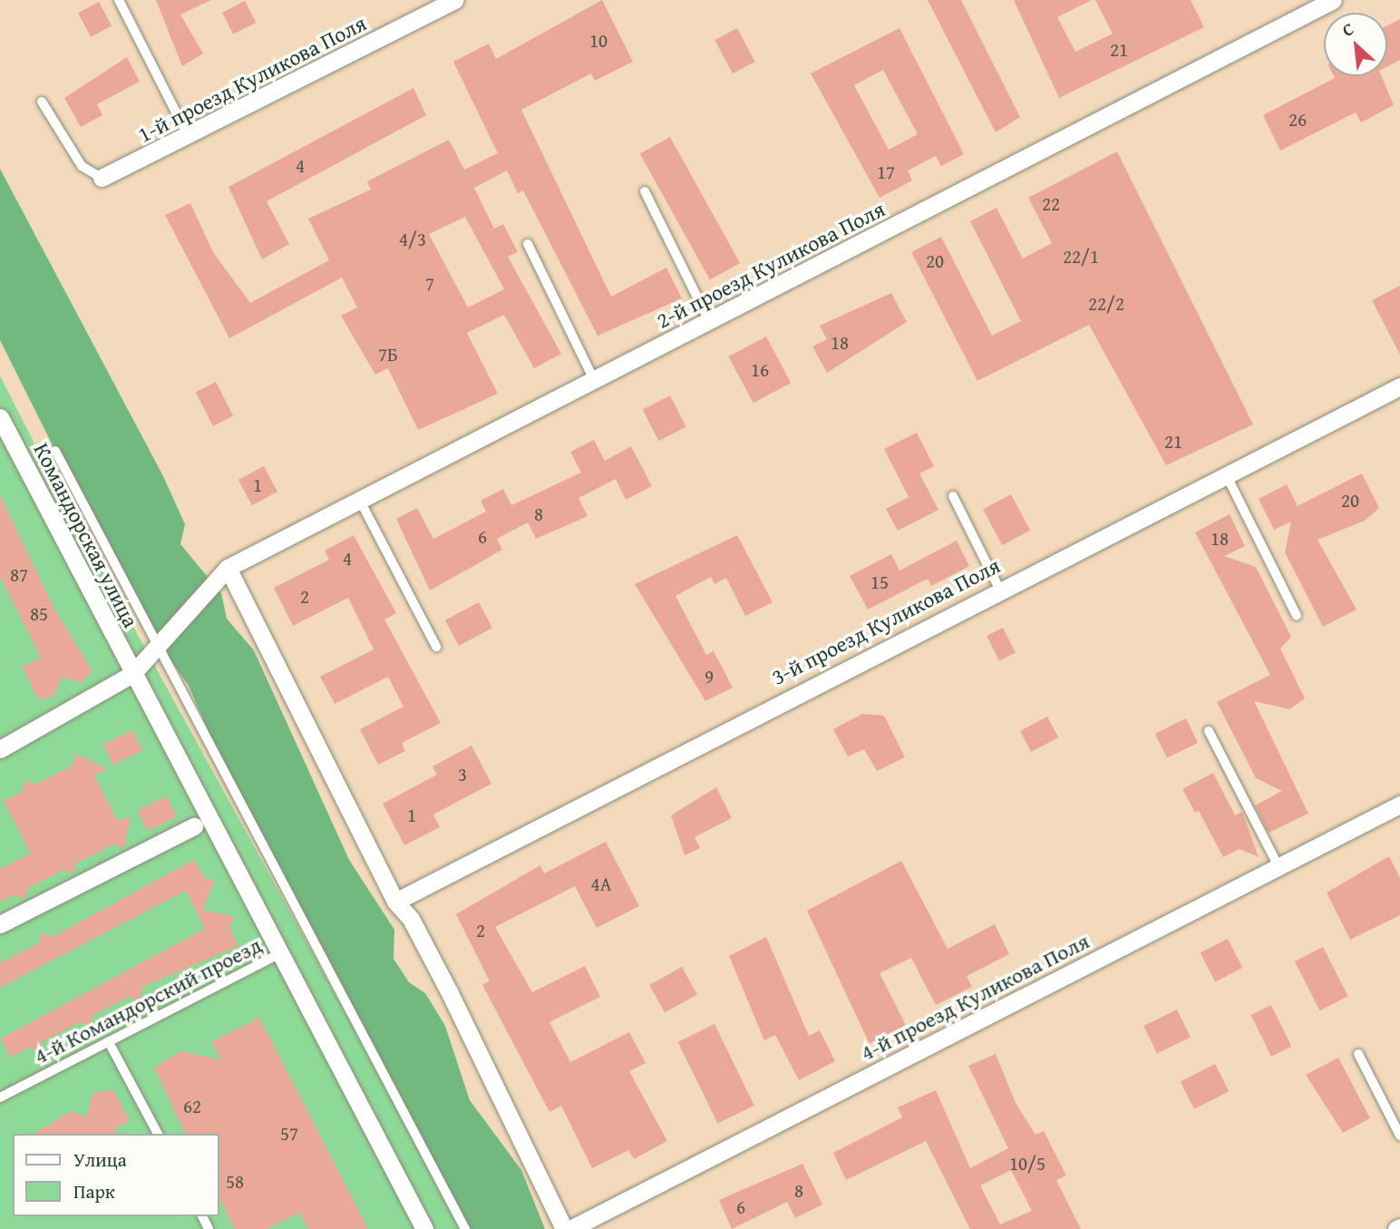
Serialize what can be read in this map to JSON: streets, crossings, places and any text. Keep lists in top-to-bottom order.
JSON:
{
  "streets": {
    "street": [
      "1-й проезд Куликова Поля",
      "2-й проезд Куликова Поля",
      "Командорская улица",
      "3-й проезд Куликова Поля",
      "4-й проезд Куликова Поля"
    ],
    "lane": ["4-й Командорский проезд"]
  },
  "crossings": [
    ["Командорская улица", "4-й Командорский проезд"]
  ],
  "house_numbers": [
    "10",
    "21",
    "26",
    "4",
    "17",
    "22",
    "4/3",
    "22/1",
    "20",
    "7",
    "22/2",
    "18",
    "7Б",
    "16",
    "21",
    "1",
    "20",
    "8",
    "6",
    "18",
    "4",
    "87",
    "15",
    "2",
    "85",
    "9",
    "3",
    "1",
    "4А",
    "2",
    "62",
    "57",
    "10/5",
    "58",
    "8",
    "6"
  ],
  "legend": ["Улица", "Парк"],
  "north": "top left"
}
